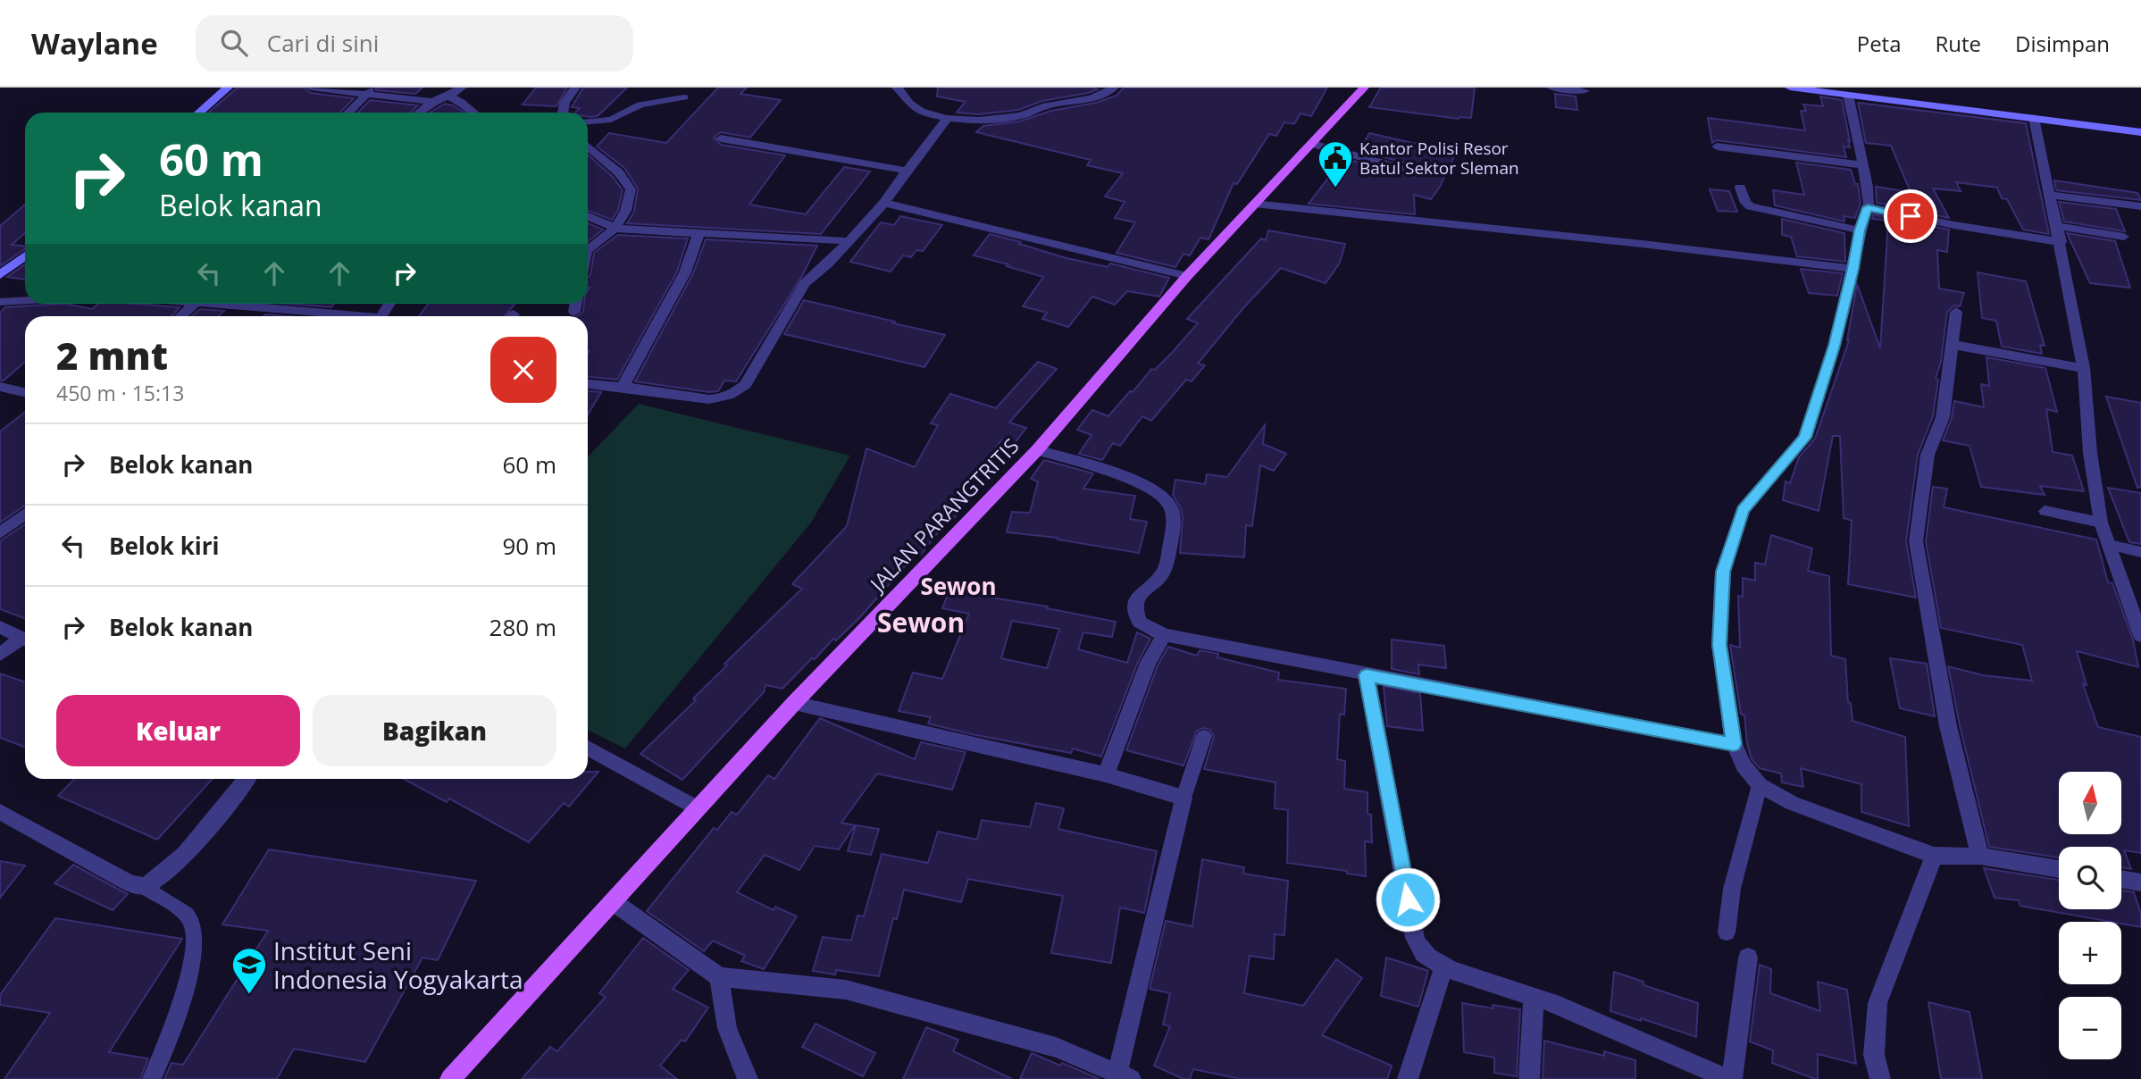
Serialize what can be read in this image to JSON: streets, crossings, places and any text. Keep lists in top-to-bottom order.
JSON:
{
  "streets": {
    "main road": ["JALAN PARANGTRITIS"]
  },
  "districts": ["Sewon", "Sewon"],
  "places": {
    "public building": ["Kantor Polisi Resor Batul Sektor Sleman"],
    "school or university": ["Institut Seni Indonesia Yogyakarta"]
  },
  "north": "top",
  "page": {
    "header": "Waylane",
    "search": "Cari di sini",
    "nav": ["Peta", "Rute", "Disimpan"],
    "turn": ["60 m", "Belok kanan"],
    "heading": ["2 mnt", "450 m · 15:13"],
    "list": [
      {
        "name": "Belok kanan",
        "value": "60 m"
      },
      {
        "name": "Belok kiri",
        "value": "90 m"
      },
      {
        "name": "Belok kanan",
        "value": "280 m"
      }
    ],
    "buttons": ["Keluar", "Bagikan"],
    "map_buttons": ["+", "−"]
  }
}
